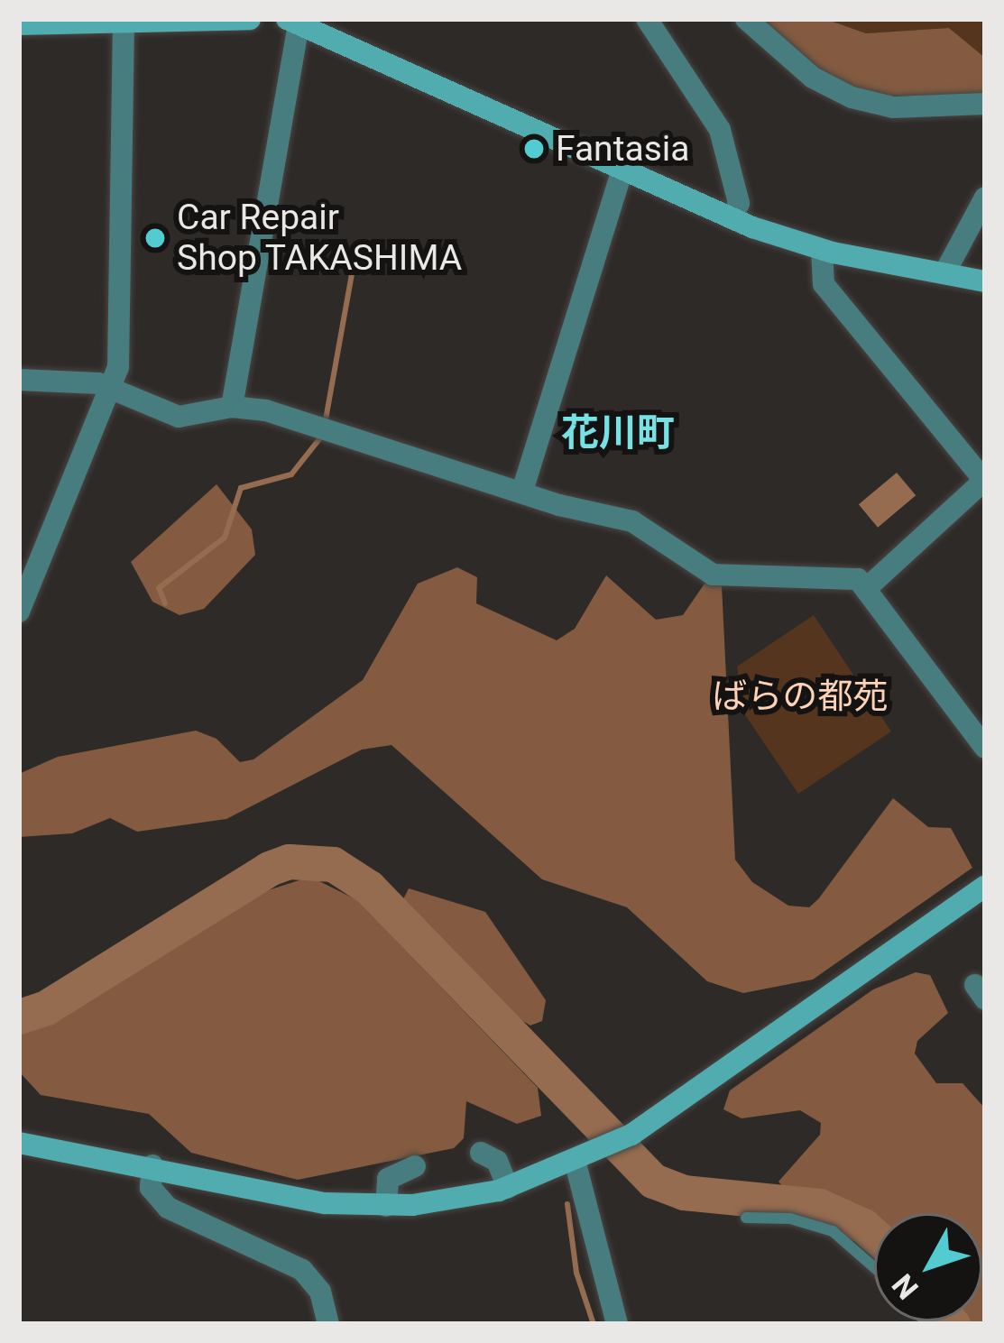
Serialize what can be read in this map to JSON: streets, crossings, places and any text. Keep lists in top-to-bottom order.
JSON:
{
  "districts": ["花川町"],
  "parks": ["ばらの都苑"],
  "places": ["Fantasia", "Car Repair Shop TAKASHIMA"],
  "north": "bottom left"
}
